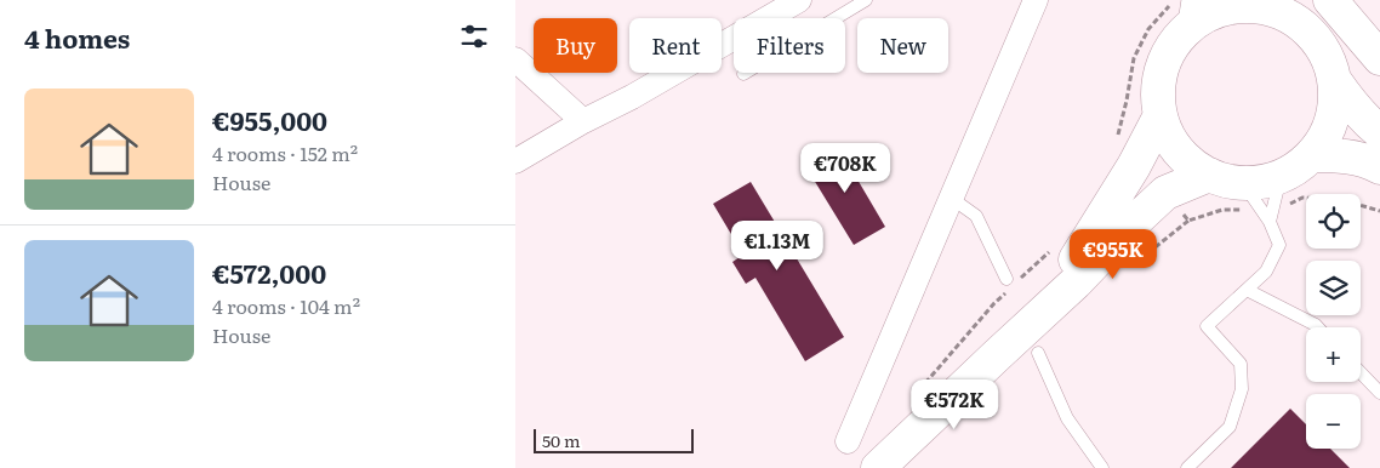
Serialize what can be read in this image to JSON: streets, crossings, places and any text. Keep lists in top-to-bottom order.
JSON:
{
  "scale_bar": "50 m",
  "page": {
    "heading": "4 homes",
    "chip": [
      "Buy",
      "Rent",
      "Filters",
      "New"
    ],
    "list": [
      {
        "name": "€955,000",
        "note": "4 rooms · 152 m² · House"
      },
      {
        "name": "€572,000",
        "note": "4 rooms · 104 m² · House"
      }
    ],
    "price": [
      "€708K",
      "€1.13M",
      "€955K",
      "€572K"
    ],
    "map_buttons": ["+", "−"],
    "scale": "50 m"
  }
}
